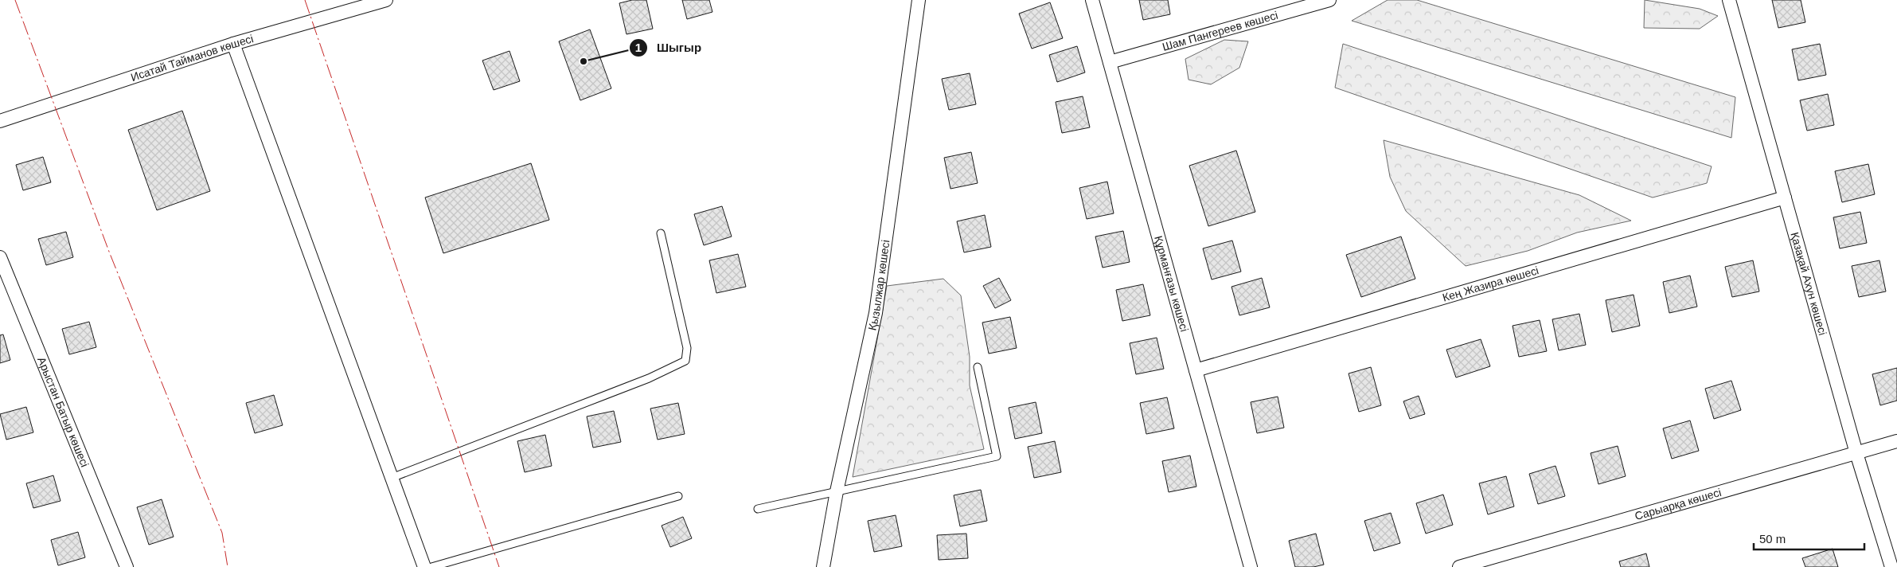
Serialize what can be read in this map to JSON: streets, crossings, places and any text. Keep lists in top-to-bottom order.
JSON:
{
  "streets": {
    "street": [
      "Шам Пангереев көшесі",
      "Исатай Тайманов көшесі",
      "Құрманғазы көшесі",
      "Қазақай Ахун көшесі",
      "Кең Жазира көшесі",
      "Қызылжар көшесі",
      "Арыстан Батыр көшесі",
      "Сарыарқа көшесі"
    ]
  },
  "crossings": [
    ["Шам Пангереев көшесі", "Құрманғазы көшесі"],
    ["Құрманғазы көшесі", "Кең Жазира көшесі"],
    ["Қазақай Ахун көшесі", "Кең Жазира көшесі"],
    ["Қазақай Ахун көшесі", "Сарыарқа көшесі"]
  ],
  "places": ["Шыгыр"],
  "scale_bar": "50 m"
}
